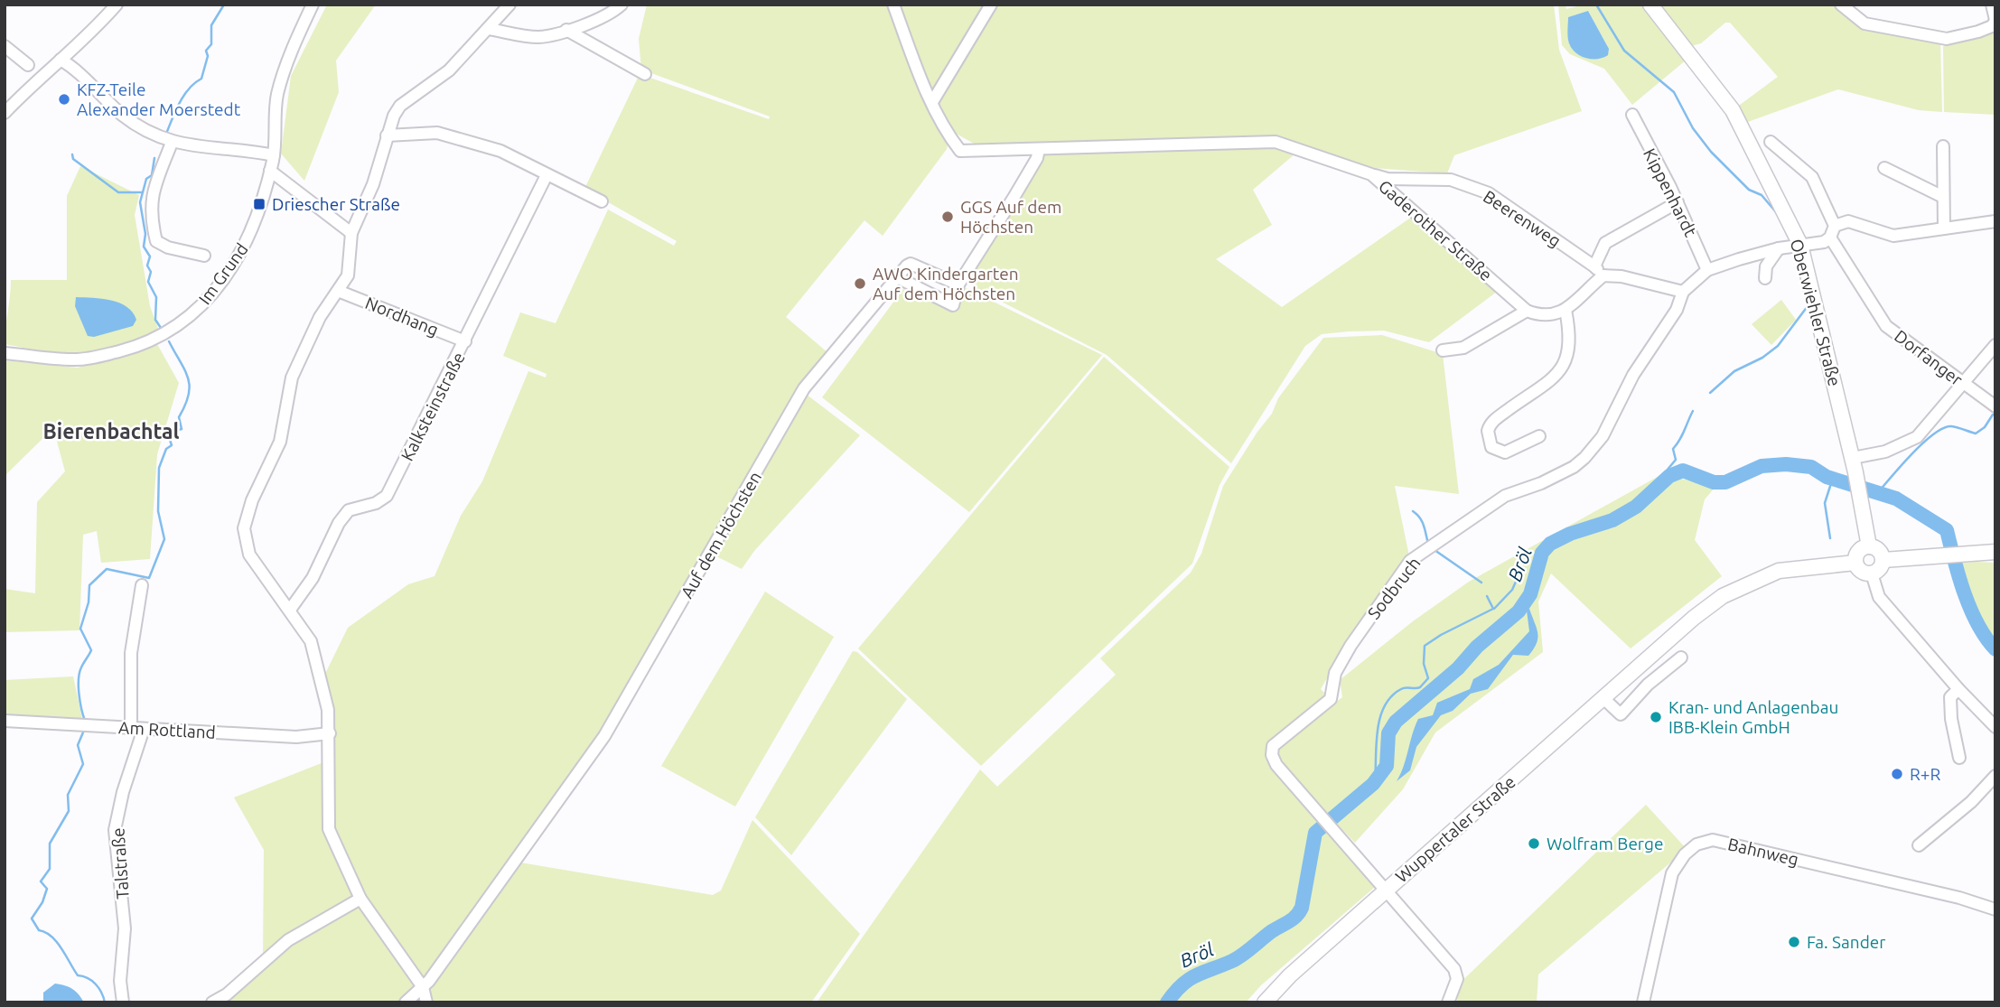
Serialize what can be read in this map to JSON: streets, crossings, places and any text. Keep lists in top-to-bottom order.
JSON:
{
  "streets": {
    "main road": ["Oberwiehler Straße", "Wuppertaler Straße"],
    "street": [
      "Kippenhardt",
      "Beerenweg",
      "Gaderother Straße",
      "Im Grund",
      "Nordhang",
      "Dorfanger",
      "Kalksteinstraße",
      "Auf dem Höchsten",
      "Sodbruch",
      "Am Rottland",
      "Bahnweg",
      "Talstraße"
    ]
  },
  "crossings": [
    ["Beerenweg", "Gaderother Straße"],
    ["Oberwiehler Straße", "Wuppertaler Straße"],
    ["Nordhang", "Kalksteinstraße"],
    ["Sodbruch", "Wuppertaler Straße"],
    ["Am Rottland", "Talstraße"]
  ],
  "districts": ["Bierenbachtal"],
  "water": ["Bröl"],
  "places": {
    "other": [
      "KFZ-Teile Alexander Moerstedt",
      "GGS Auf dem Höchsten",
      "AWO Kindergarten Auf dem Höchsten",
      "Kran- und Anlagenbau IBB-Klein GmbH",
      "R+R",
      "Wolfram Berge",
      "Fa. Sander"
    ],
    "transit": ["Driescher Straße"]
  }
}
